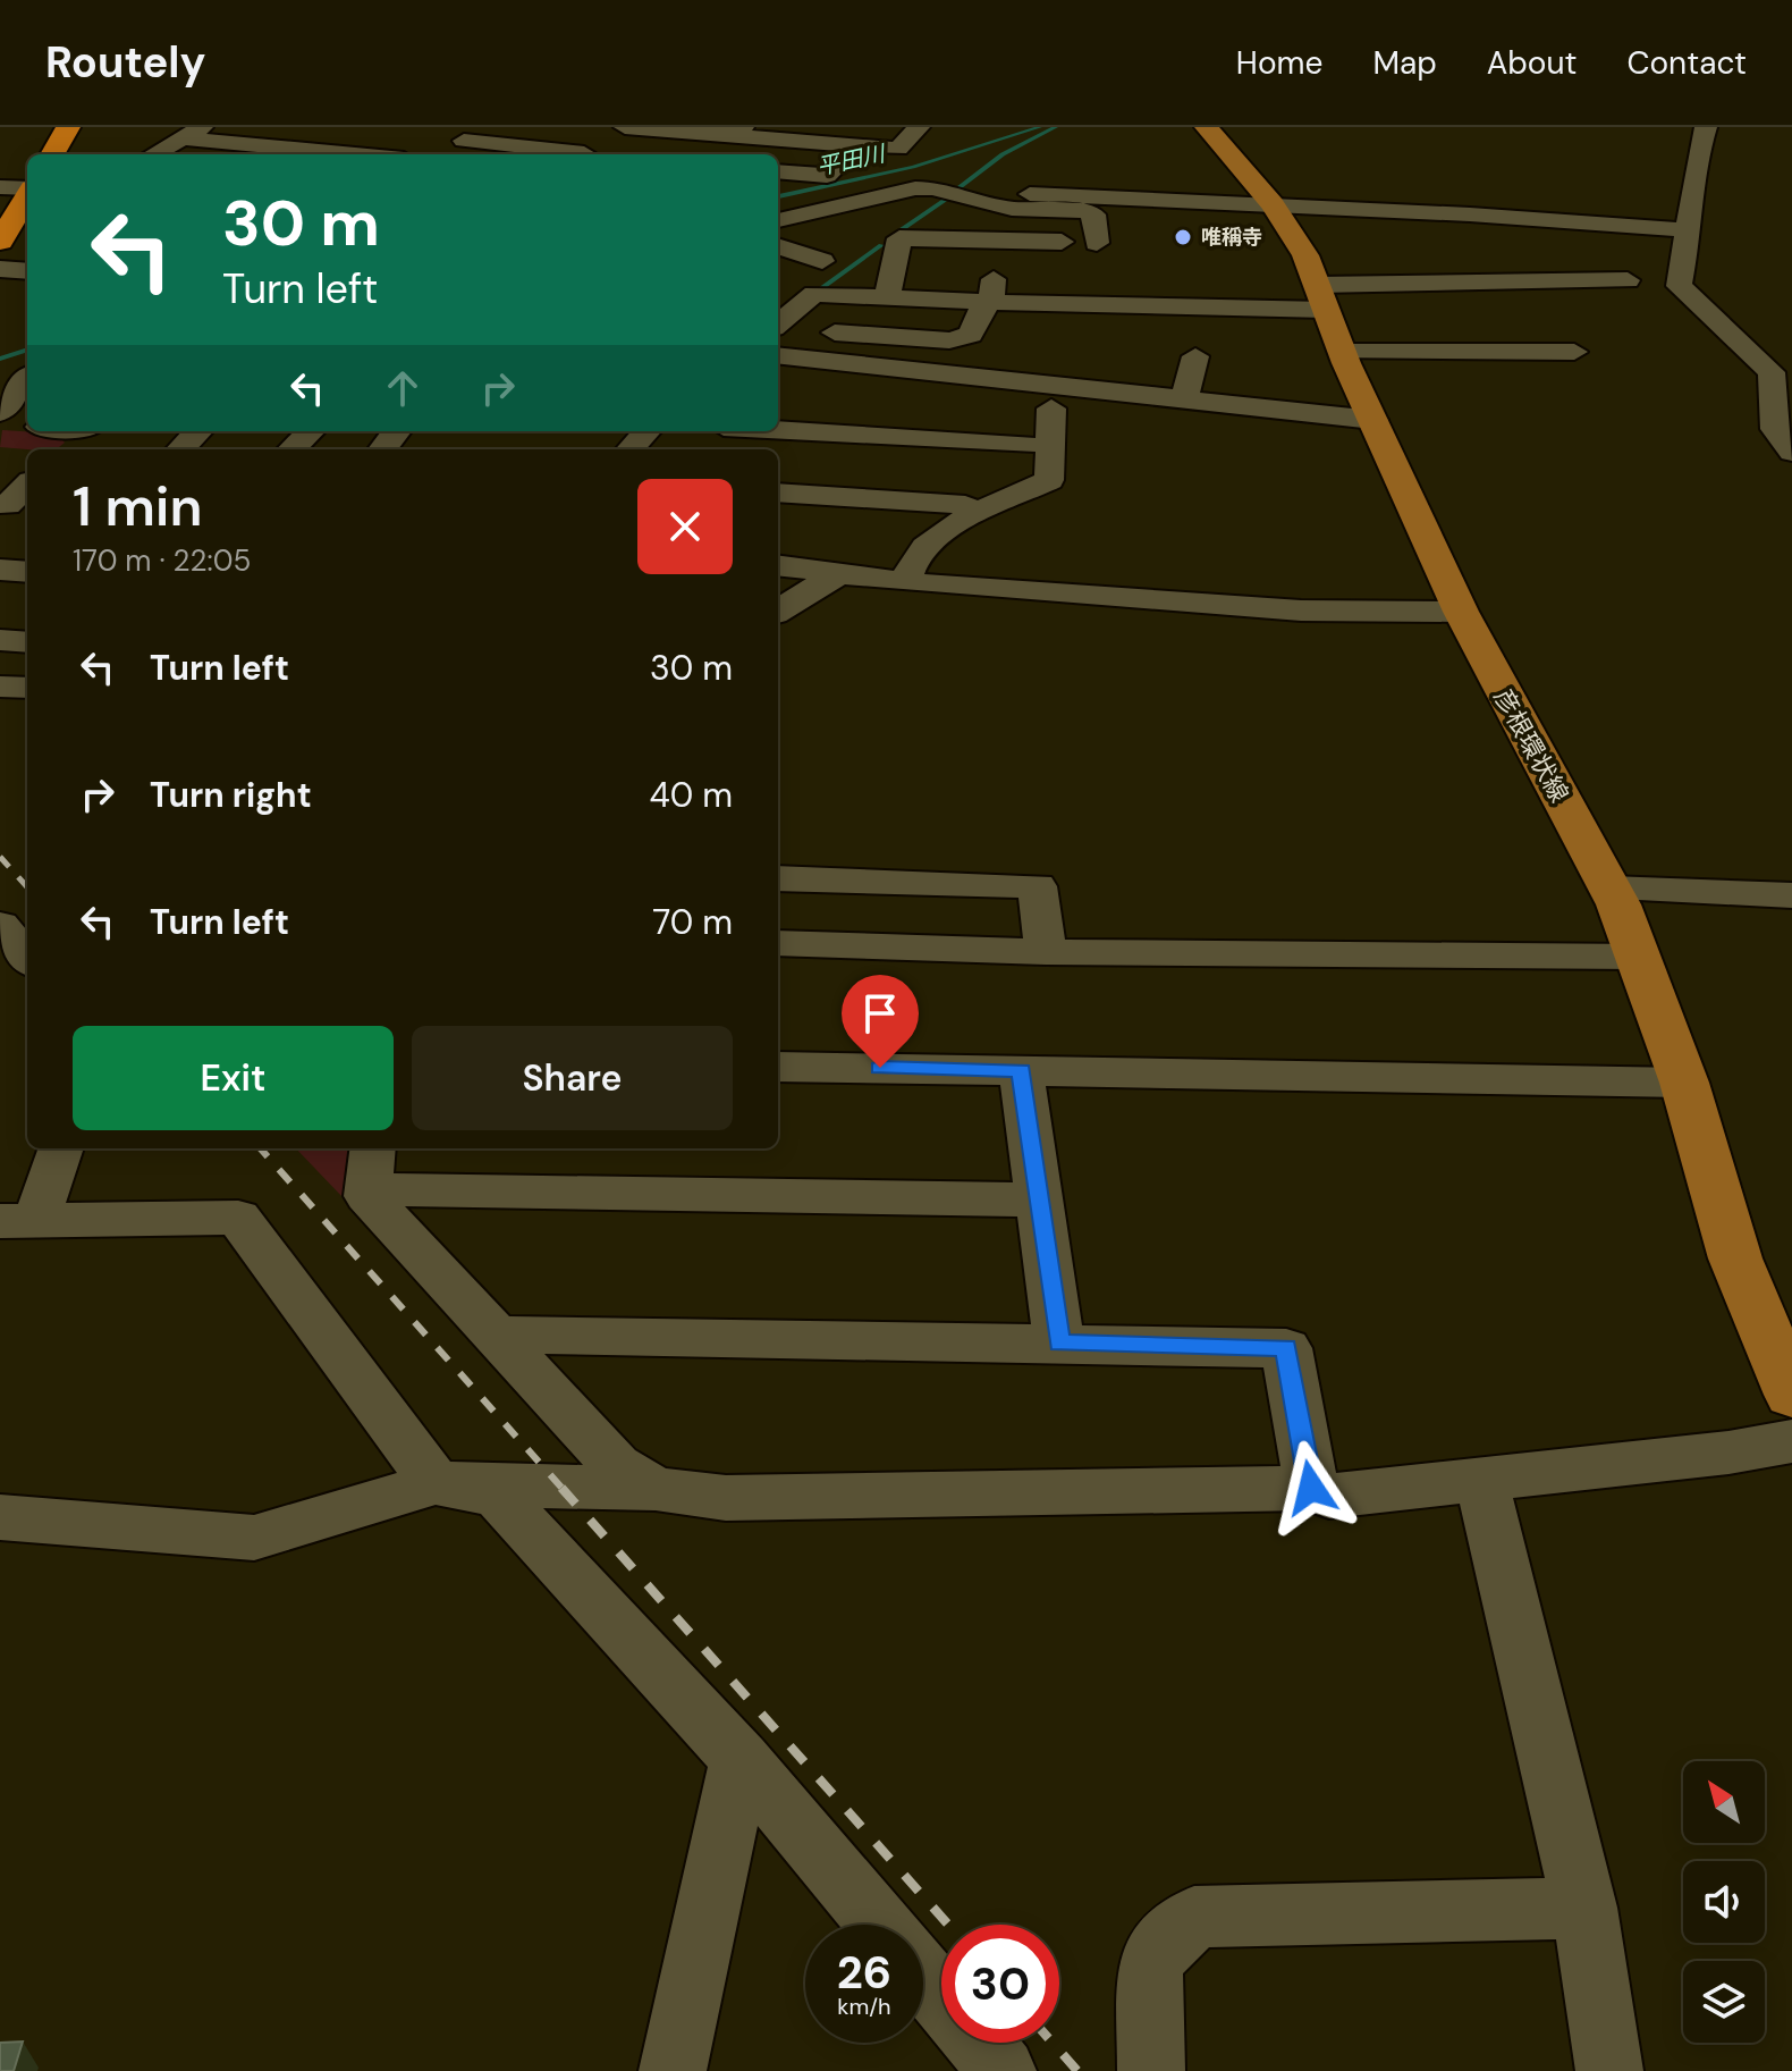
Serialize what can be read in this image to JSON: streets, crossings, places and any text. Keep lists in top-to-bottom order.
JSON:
{
  "streets": {
    "main road": ["彦根環状線"]
  },
  "water": ["平田川"],
  "places": ["唯稱寺"],
  "north": "top left",
  "page": {
    "header": "Routely",
    "nav": [
      "Home",
      "Map",
      "About",
      "Contact"
    ],
    "turn": ["30 m", "Turn left"],
    "heading": ["1 min", "170 m · 22:05"],
    "list": [
      {
        "name": "Turn left",
        "value": "30 m"
      },
      {
        "name": "Turn right",
        "value": "40 m"
      },
      {
        "name": "Turn left",
        "value": "70 m"
      }
    ],
    "buttons": ["Exit", "Share"],
    "speed": "26 km/h",
    "limit": "30"
  }
}
